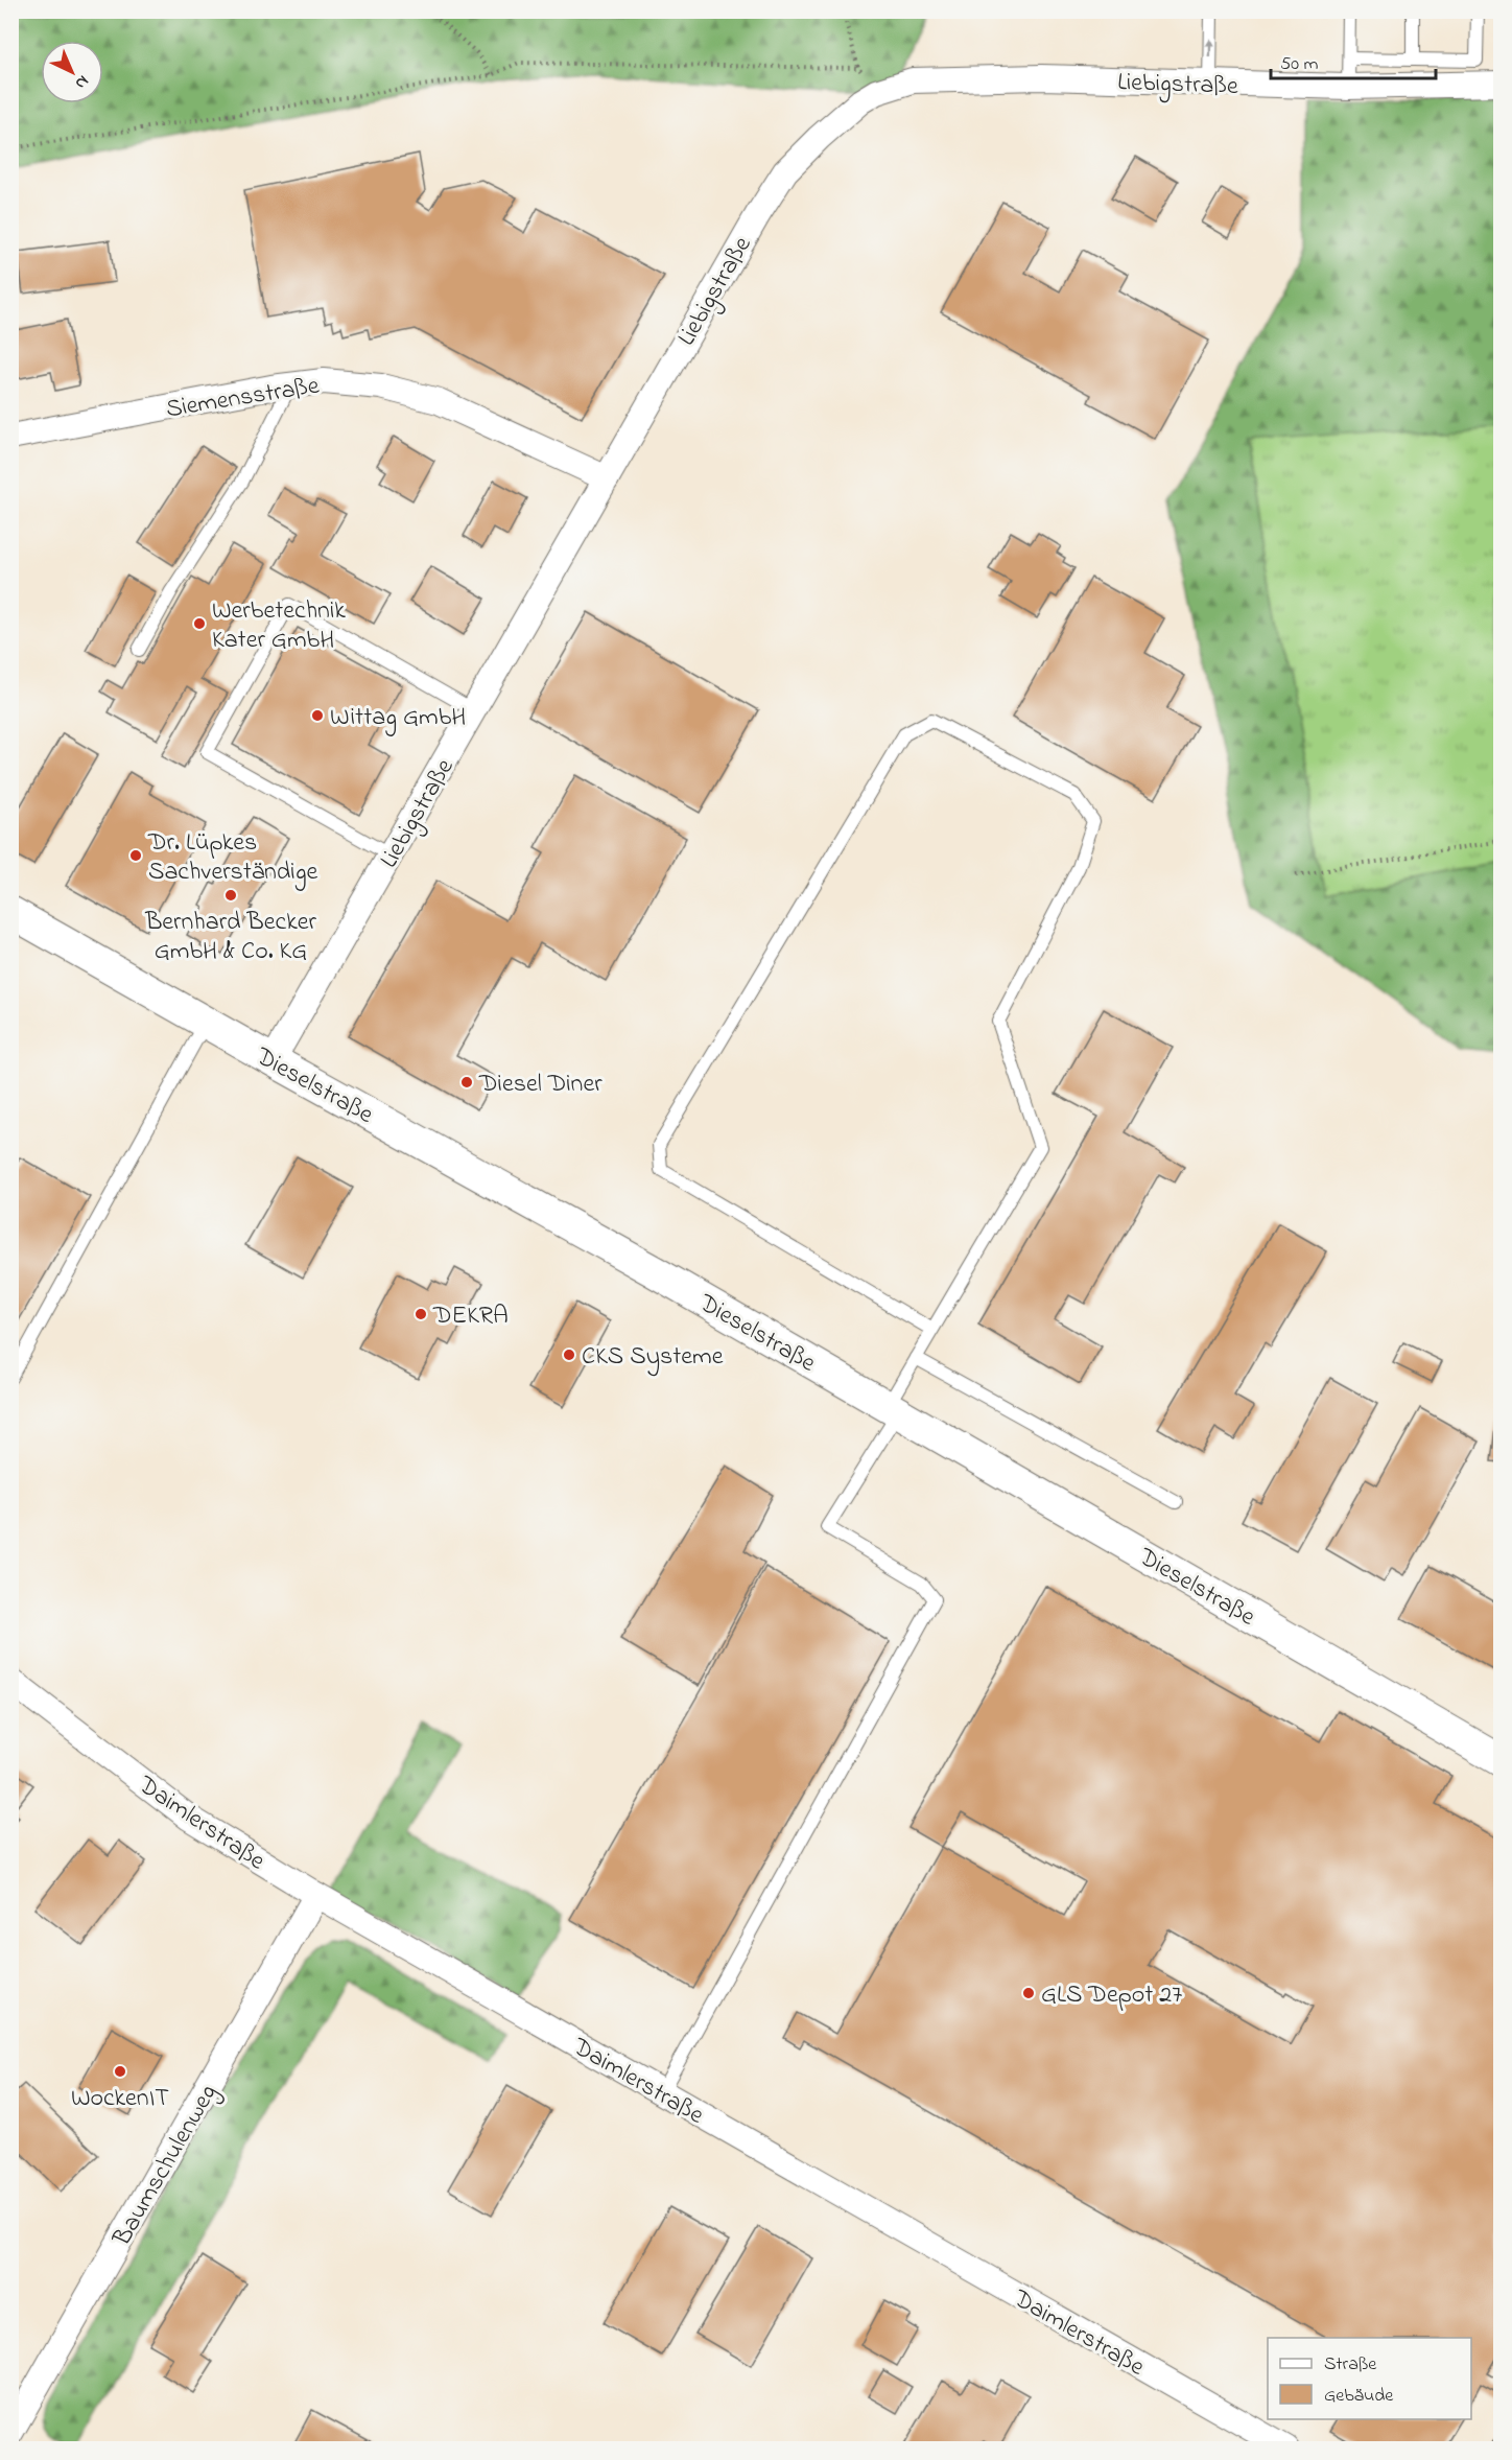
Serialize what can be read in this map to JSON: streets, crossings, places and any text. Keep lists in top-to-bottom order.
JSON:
{
  "streets": {
    "street": [
      "Liebigstraße",
      "Siemensstraße",
      "Dieselstraße",
      "Daimlerstraße",
      "Baumschulenweg"
    ]
  },
  "crossings": [
    ["Liebigstraße", "Siemensstraße"],
    ["Liebigstraße", "Dieselstraße"],
    ["Daimlerstraße", "Baumschulenweg"]
  ],
  "places": [
    "Werbetechnik Kater GmbH",
    "Wittag GmbH",
    "Dr. Lüpkes Sachverständige",
    "Bernhard Becker GmbH & Co. KG",
    "Diesel Diner",
    "DEKRA",
    "CKS Systeme",
    "GLS Depot 27",
    "WockenIT"
  ],
  "legend": ["Straße", "Gebäude"],
  "scale_bar": "50 m",
  "north": "bottom right"
}
